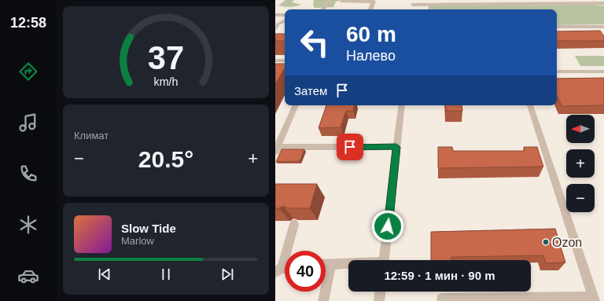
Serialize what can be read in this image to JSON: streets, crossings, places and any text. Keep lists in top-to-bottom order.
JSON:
{
  "places": ["Ozon"],
  "north": "left",
  "page": {
    "tabs": "12:58",
    "turn": ["60 m", "Налево"],
    "then": "Затем",
    "tile": "Климат",
    "map_buttons": ["+", "−"],
    "heat": ["−", "20.5°", "+"],
    "song": ["Slow Tide", "Marlow"],
    "limit": "40",
    "trip": "12:59 · 1 мин · 90 m",
    "gauge": ["37", "km/h"]
  }
}
